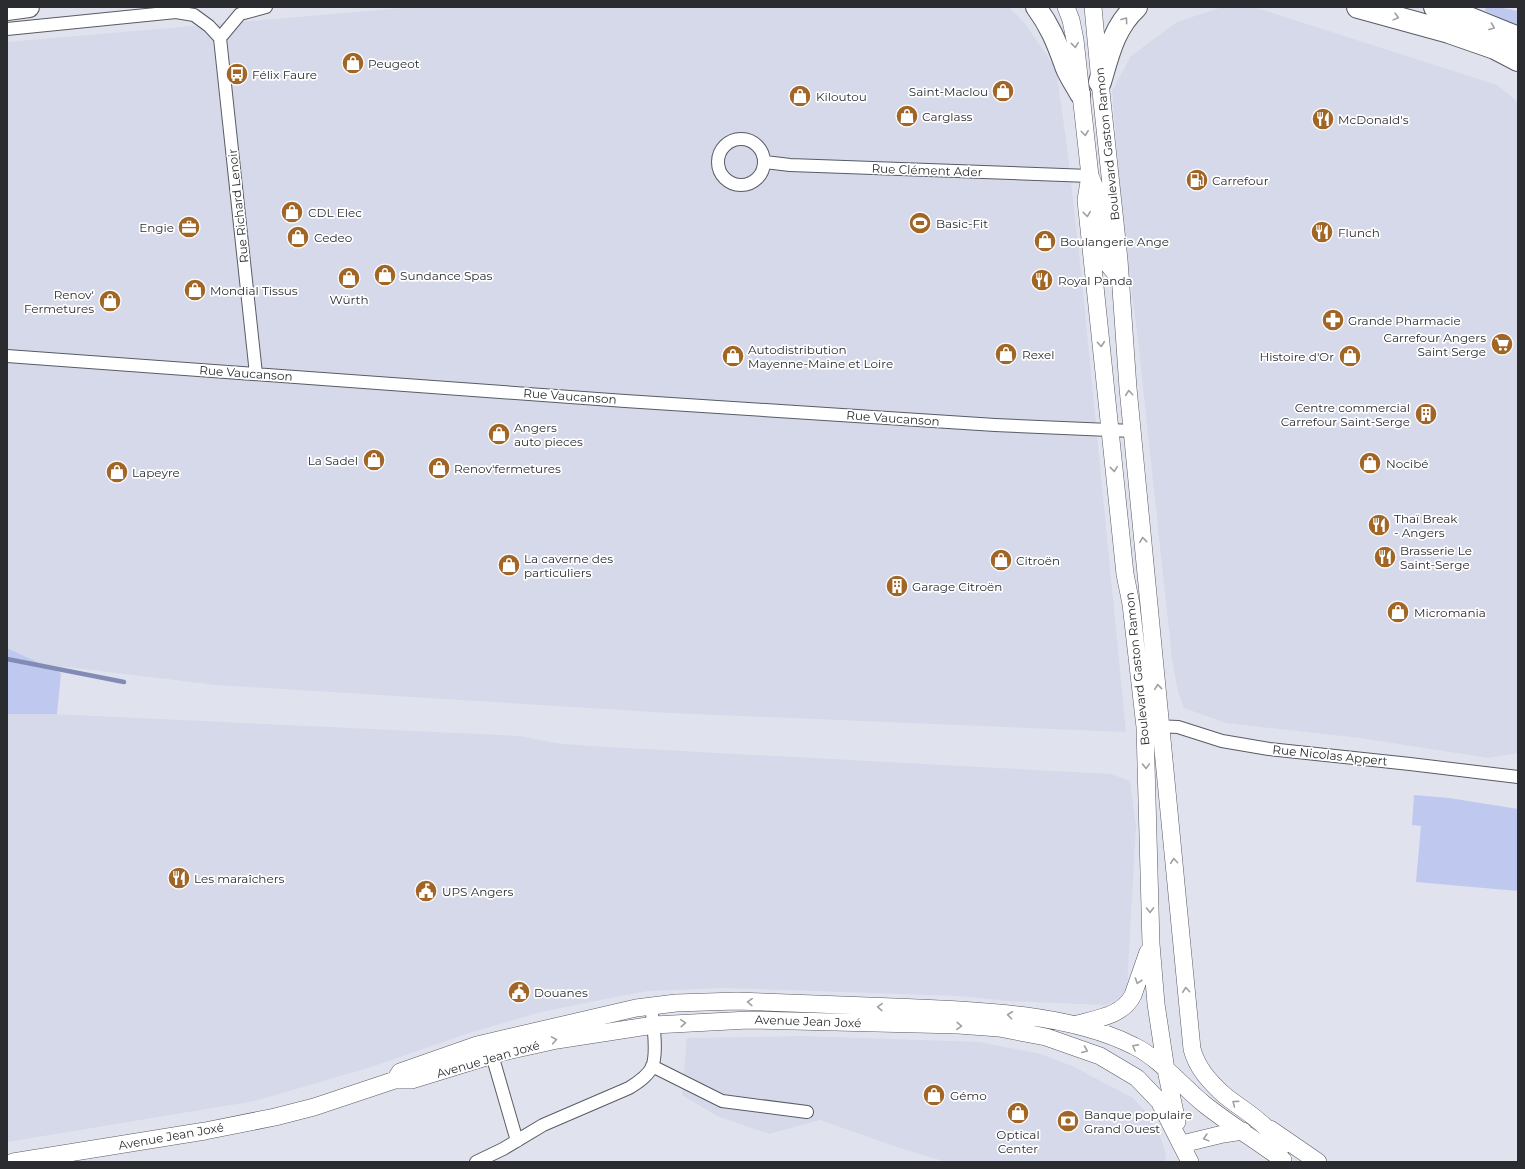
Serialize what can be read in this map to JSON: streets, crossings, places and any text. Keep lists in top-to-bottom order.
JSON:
{
  "streets": {
    "main road": ["Boulevard Gaston Ramon", "Avenue Jean Joxé"],
    "street": [
      "Rue Clément Ader",
      "Rue Richard Lenoir",
      "Rue Vaucanson",
      "Rue Nicolas Appert"
    ]
  },
  "crossings": [
    ["Boulevard Gaston Ramon", "Rue Clément Ader"],
    ["Boulevard Gaston Ramon", "Rue Vaucanson"],
    ["Boulevard Gaston Ramon", "Rue Nicolas Appert"],
    ["Boulevard Gaston Ramon", "Avenue Jean Joxé"],
    ["Rue Richard Lenoir", "Rue Vaucanson"]
  ],
  "places": {
    "shop": [
      "Peugeot",
      "Saint-Maclou",
      "Kiloutou",
      "Carglass",
      "CDL Elec",
      "Cedeo",
      "Boulangerie Ange",
      "Sundance Spas",
      "Würth",
      "Mondial Tissus",
      "Renov' Fermetures",
      "Rexel",
      "Autodistribution Mayenne-Maine et Loire",
      "Histoire d'Or",
      "Angers auto pieces",
      "La Sadel",
      "Nocibé",
      "Renov'fermetures",
      "Lapeyre",
      "Citroën",
      "La caverne des particuliers",
      "Micromania",
      "Gémo",
      "Optical Center"
    ],
    "bus stop": ["Félix Faure"],
    "restaurant": [
      "McDonald's",
      "Flunch",
      "Royal Panda",
      "Thaï Break - Angers",
      "Brasserie Le Saint-Serge",
      "Les maraîchers"
    ],
    "fuel station": ["Carrefour"],
    "sports": ["Basic-Fit"],
    "office": ["Engie"],
    "pharmacy": ["Grande Pharmacie"],
    "supermarket": ["Carrefour Angers Saint Serge"],
    "building": ["Centre commercial Carrefour Saint-Serge", "Garage Citroën"],
    "public building": ["UPS Angers", "Douanes"],
    "bank": ["Banque populaire Grand Ouest"]
  }
}
